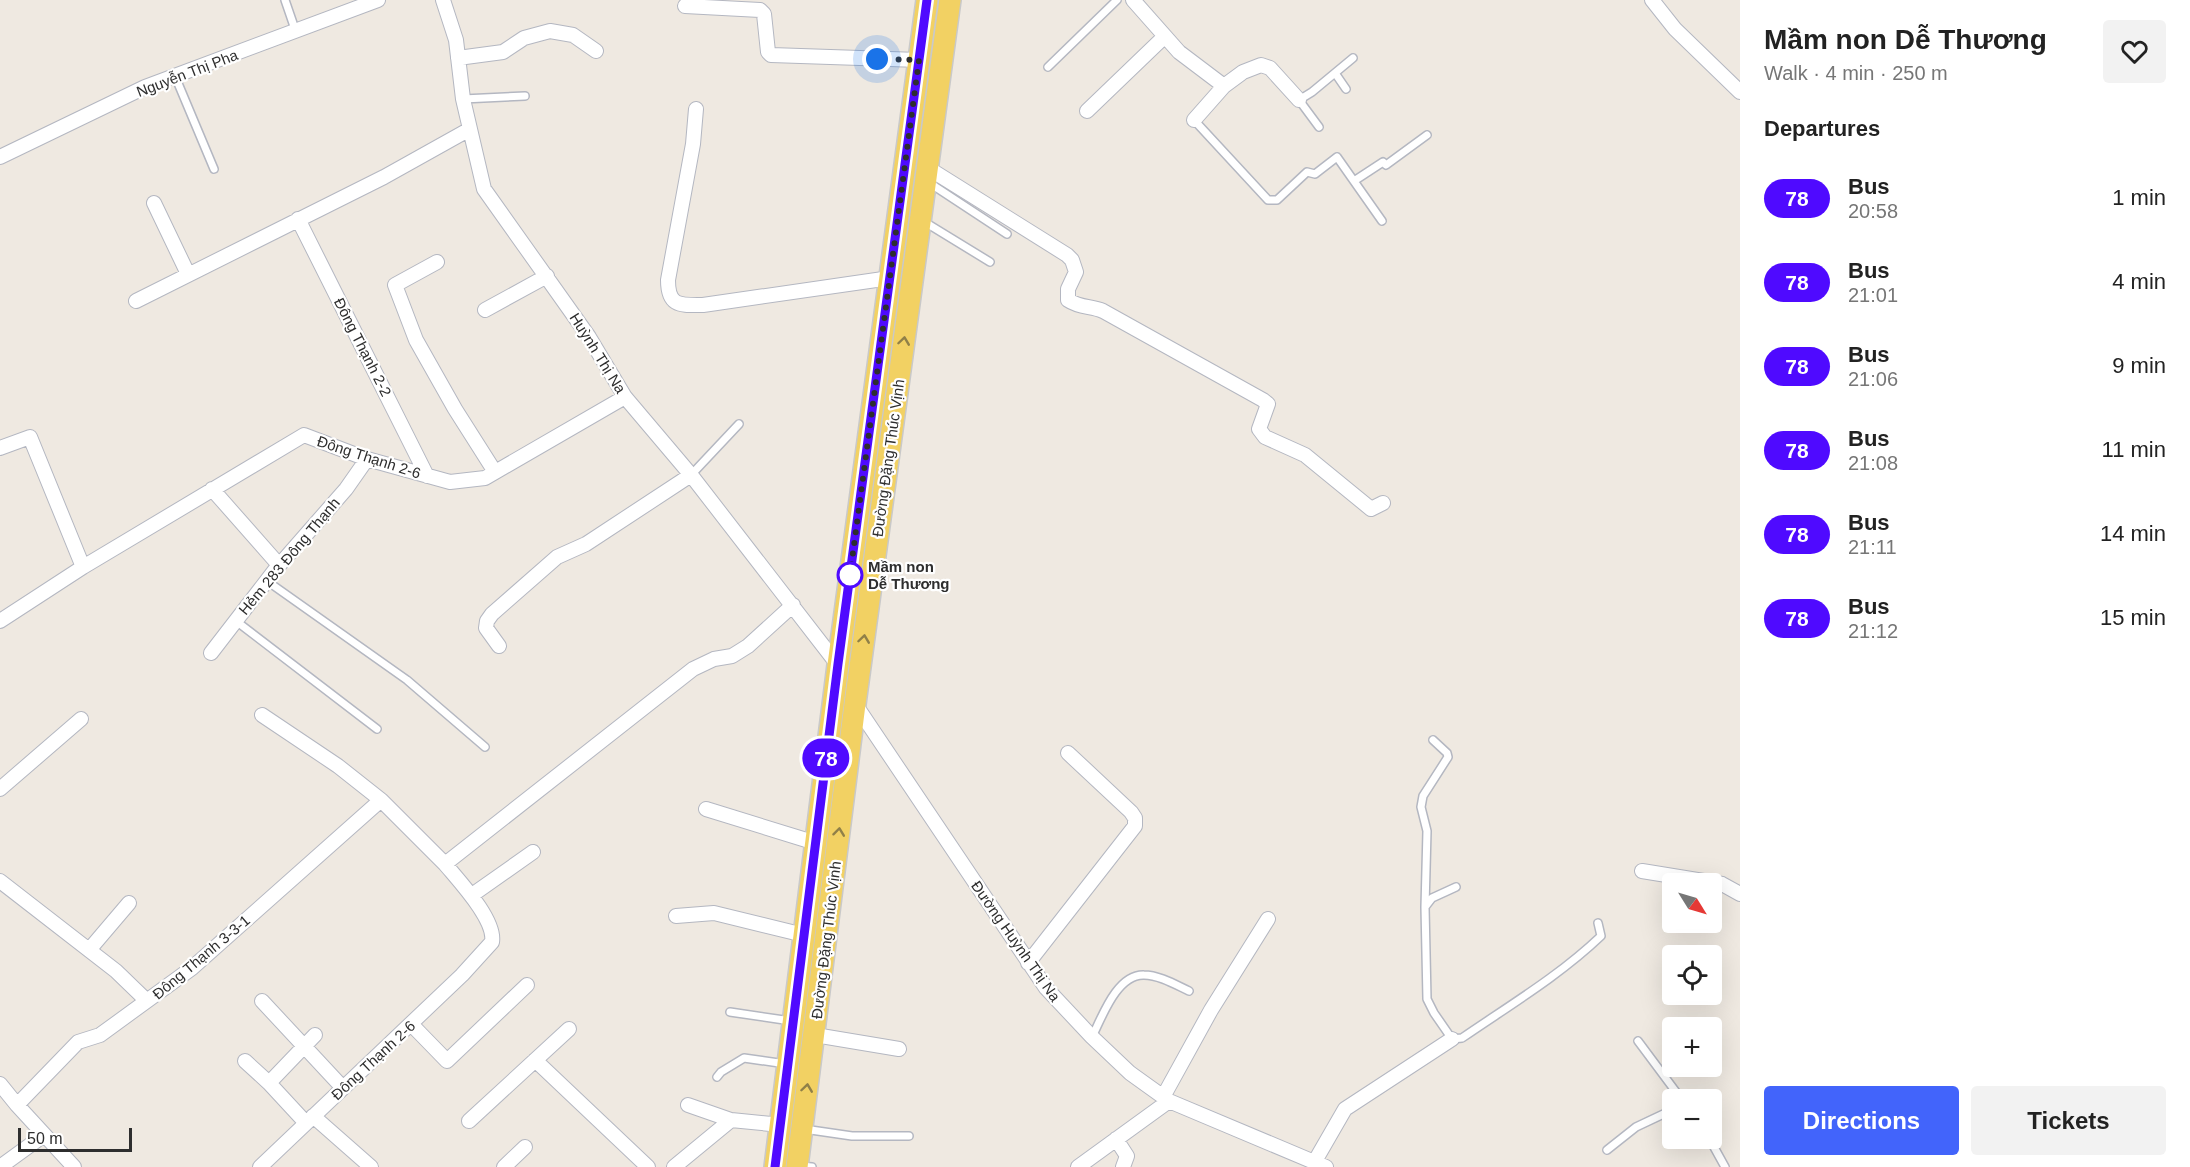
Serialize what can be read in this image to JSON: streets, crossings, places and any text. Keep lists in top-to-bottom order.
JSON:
{
  "streets": {
    "main road": ["Đường Đặng Thúc Vịnh"],
    "street": [
      "Nguyễn Thị Pha",
      "Đông Thạnh 2-2",
      "Huỳnh Thị Na",
      "Đông Thạnh 2-6",
      "Hẻm 283 Đông Thạnh",
      "Đường Huỳnh Thị Na",
      "Đông Thạnh 3-3-1"
    ]
  },
  "crossings": [
    ["Đông Thạnh 2-2", "Đông Thạnh 2-6"],
    ["Huỳnh Thị Na", "Đông Thạnh 2-6"],
    ["Huỳnh Thị Na", "Đường Đặng Thúc Vịnh"],
    ["Đông Thạnh 2-6", "Hẻm 283 Đông Thạnh"],
    ["Đường Đặng Thúc Vịnh", "Đường Huỳnh Thị Na"]
  ],
  "places": ["Mầm non Dễ Thương"],
  "lines": ["bus line 78"],
  "scale_bar": "50 m",
  "north": "bottom right",
  "page": {
    "on_map": "78",
    "heading": [
      ["Mầm non Dễ Thương", "Walk · 4 min · 250 m"],
      "Departures"
    ],
    "list": [
      {
        "mark": "78",
        "name": "Bus",
        "note": "20:58",
        "value": "1 min"
      },
      {
        "mark": "78",
        "name": "Bus",
        "note": "21:01",
        "value": "4 min"
      },
      {
        "mark": "78",
        "name": "Bus",
        "note": "21:06",
        "value": "9 min"
      },
      {
        "mark": "78",
        "name": "Bus",
        "note": "21:08",
        "value": "11 min"
      },
      {
        "mark": "78",
        "name": "Bus",
        "note": "21:11",
        "value": "14 min"
      },
      {
        "mark": "78",
        "name": "Bus",
        "note": "21:12",
        "value": "15 min"
      }
    ],
    "map_buttons": ["+", "−"],
    "buttons": ["Directions", "Tickets"],
    "scale": "50 m"
  }
}
